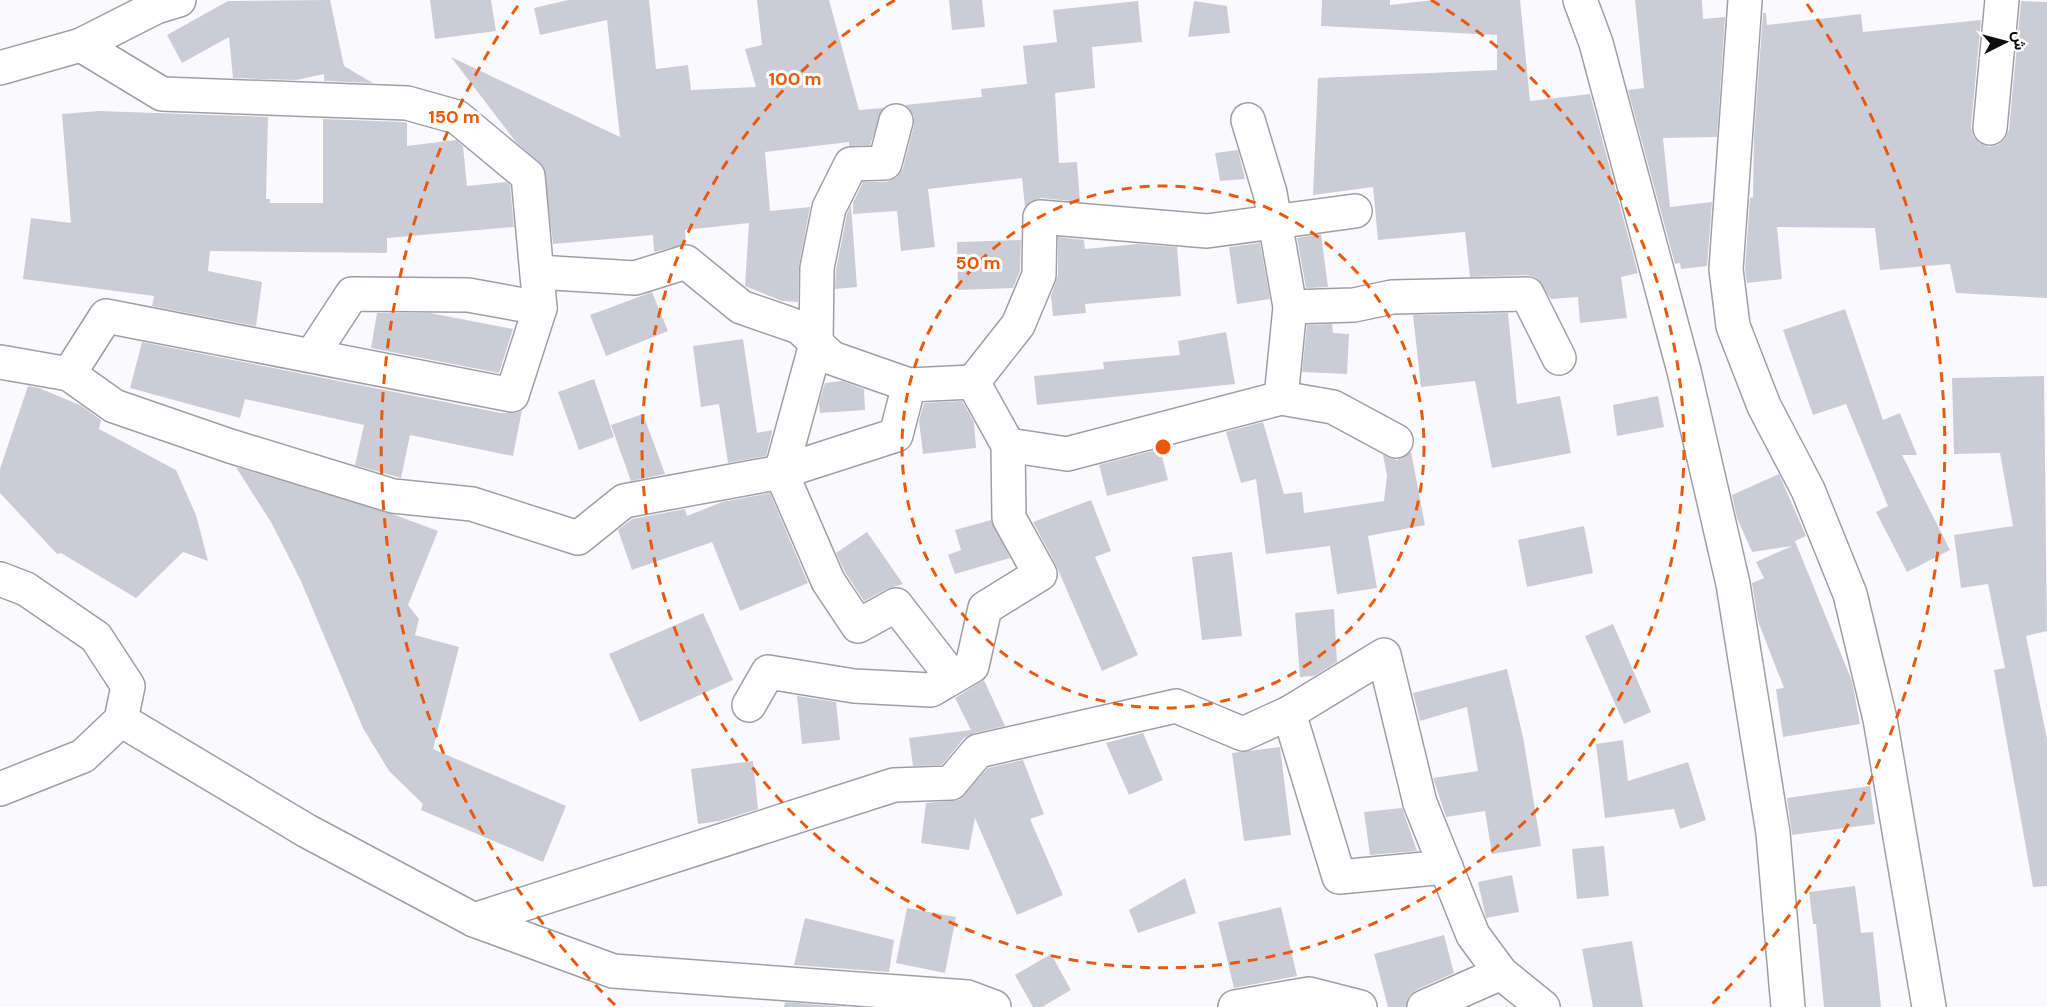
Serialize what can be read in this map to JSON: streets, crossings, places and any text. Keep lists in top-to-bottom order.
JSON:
{
  "north": "right",
  "rings": ["100 m", "150 m", "50 m"]
}
